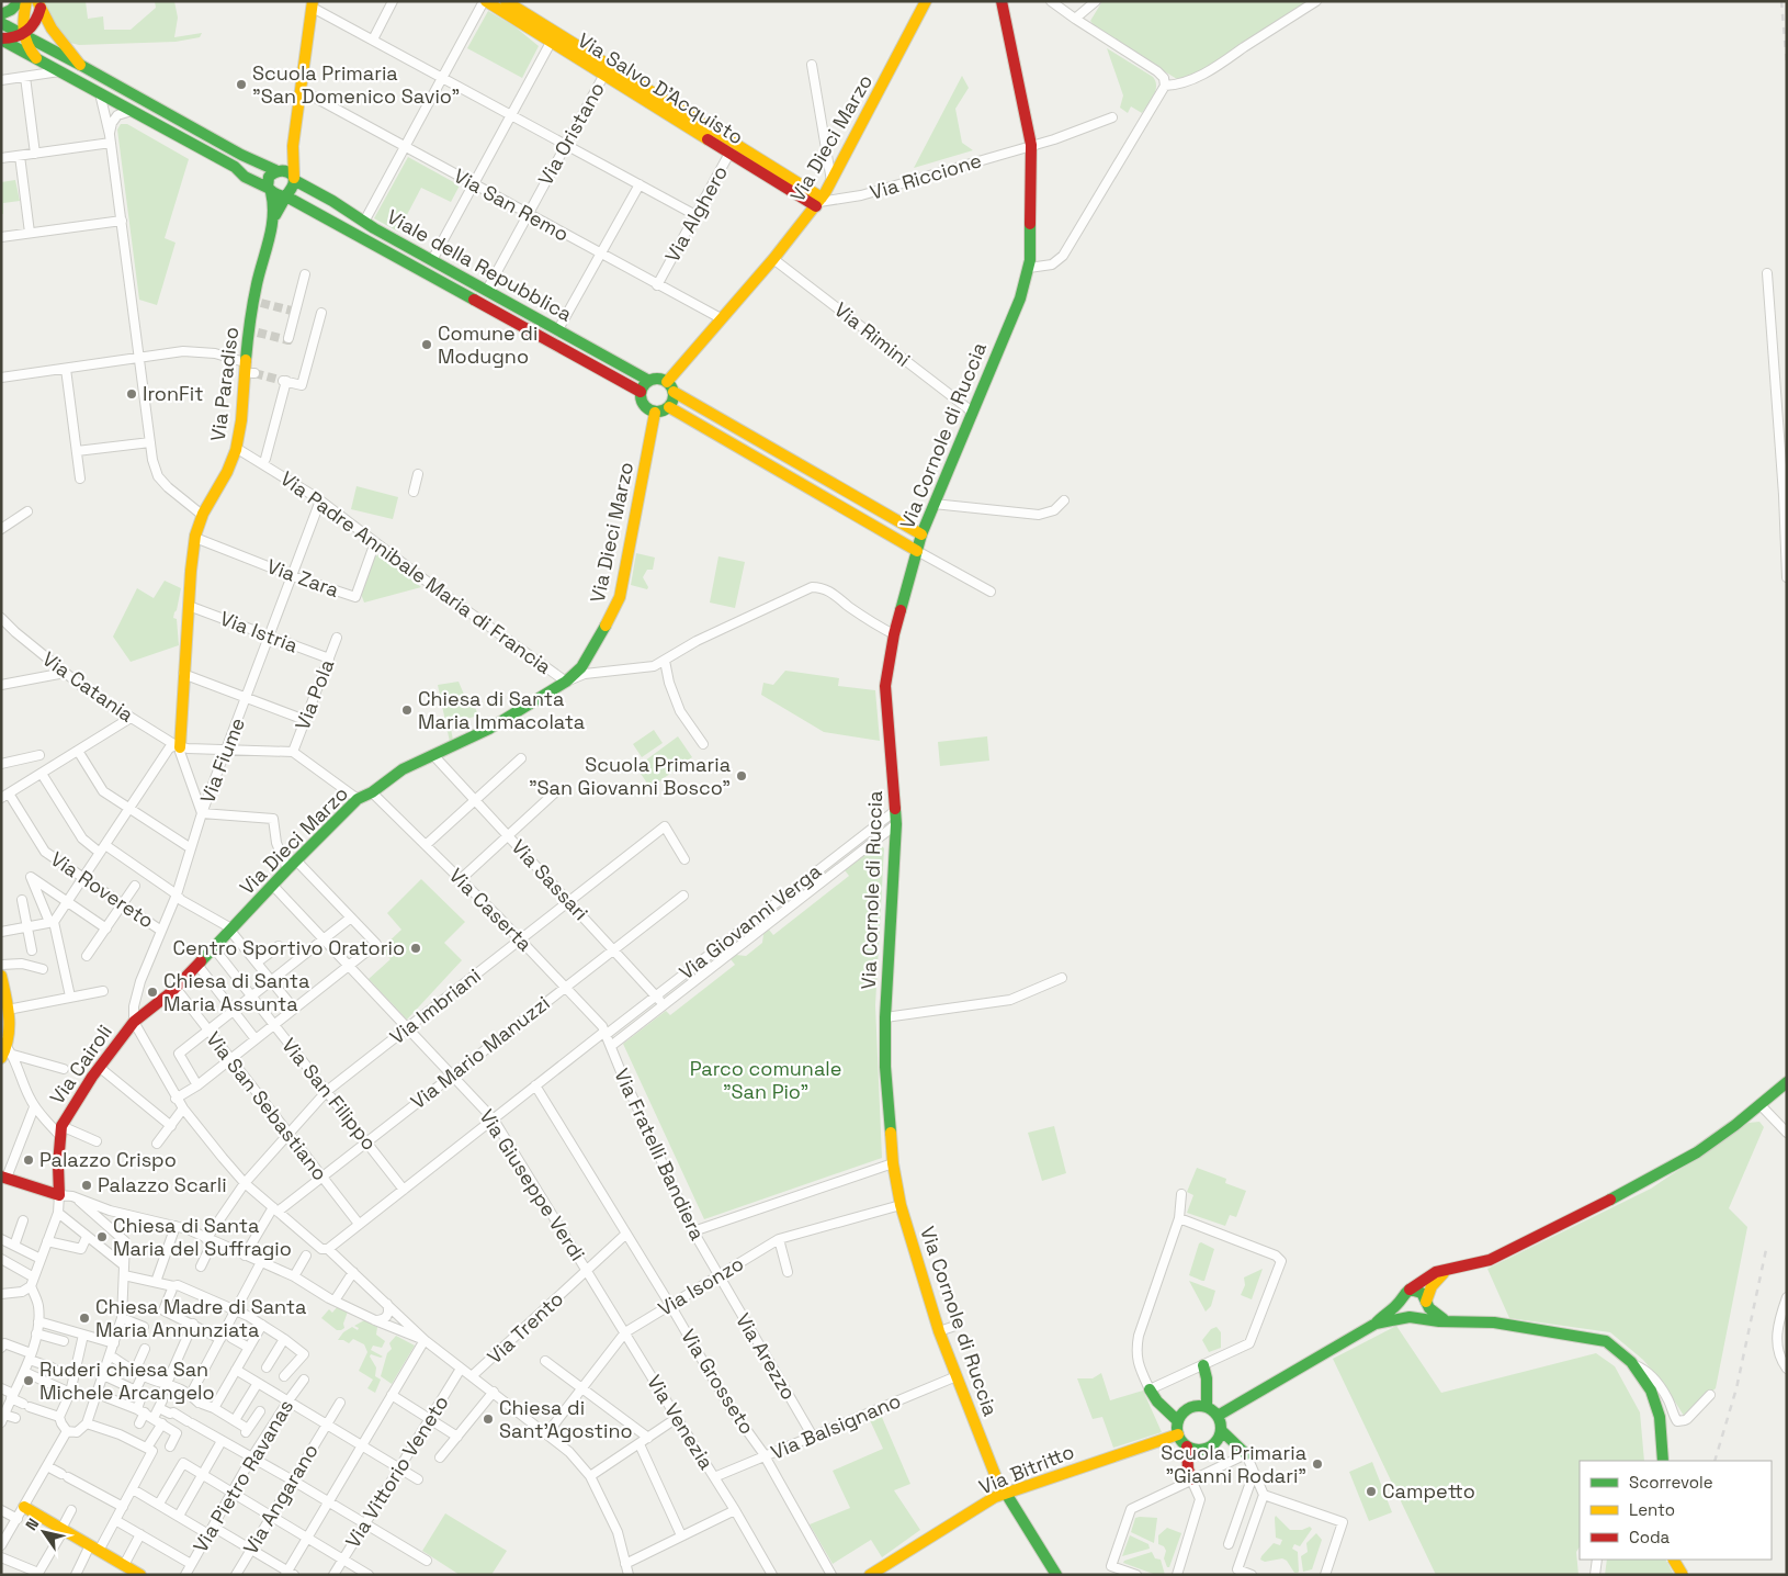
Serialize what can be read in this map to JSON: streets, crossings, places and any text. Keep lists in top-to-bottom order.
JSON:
{
  "streets": {
    "main road": [
      "Via Salvo D'Acquisto",
      "Via Dieci Marzo",
      "Viale della Repubblica",
      "Via Paradiso",
      "Via Cornole di Ruccia",
      "Via Cairoli",
      "Via Bitritto"
    ],
    "street": [
      "Via Oristano",
      "Via Riccione",
      "Via San Remo",
      "Via Alghero",
      "Via Rimini",
      "Via Padre Annibale Maria di Francia",
      "Via Zara",
      "Via Istria",
      "Via Catania",
      "Via Pola",
      "Via Fiume",
      "Via Sassari",
      "Via Rovereto",
      "Via Caserta",
      "Via Giovanni Verga",
      "Via Imbriani",
      "Via Mario Manuzzi",
      "Via San Filippo",
      "Via San Sebastiano",
      "Via Fratelli Bandiera",
      "Via Giuseppe Verdi",
      "Via Isonzo",
      "Via Trento",
      "Via Arezzo",
      "Via Grosseto",
      "Via Venezia",
      "Via Balsignano",
      "Via Vittorio Veneto",
      "Via Pietro Ravanas",
      "Via Angarano"
    ]
  },
  "crossings": [
    ["Via Salvo D'Acquisto", "Via Oristano"],
    ["Via Salvo D'Acquisto", "Via Dieci Marzo"],
    ["Via Salvo D'Acquisto", "Via Riccione"],
    ["Via Salvo D'Acquisto", "Via Alghero"],
    ["Via Oristano", "Via San Remo"],
    ["Via Oristano", "Viale della Repubblica"],
    ["Via Dieci Marzo", "Via Riccione"],
    ["Via Dieci Marzo", "Via San Remo"],
    ["Via Dieci Marzo", "Viale della Repubblica"],
    ["Via Dieci Marzo", "Via Rimini"],
    ["Via Dieci Marzo", "Via Padre Annibale Maria di Francia"],
    ["Via Dieci Marzo", "Via Fiume"],
    ["Via Dieci Marzo", "Via Sassari"],
    ["Via Dieci Marzo", "Via Caserta"],
    ["Via Dieci Marzo", "Via Cairoli"],
    ["Via Dieci Marzo", "Via San Filippo"],
    ["Via Dieci Marzo", "Via San Sebastiano"],
    ["Via Dieci Marzo", "Via Giuseppe Verdi"],
    ["Via Riccione", "Via Cornole di Ruccia"],
    ["Via San Remo", "Via Alghero"],
    ["Viale della Repubblica", "Via Paradiso"],
    ["Via Rimini", "Via Cornole di Ruccia"],
    ["Via Paradiso", "Via Padre Annibale Maria di Francia"],
    ["Via Paradiso", "Via Zara"],
    ["Via Paradiso", "Via Istria"],
    ["Via Paradiso", "Via Catania"],
    ["Via Cornole di Ruccia", "Via Giovanni Verga"],
    ["Via Cornole di Ruccia", "Via Isonzo"],
    ["Via Cornole di Ruccia", "Via Balsignano"],
    ["Via Cornole di Ruccia", "Via Bitritto"],
    ["Via Padre Annibale Maria di Francia", "Via Zara"],
    ["Via Padre Annibale Maria di Francia", "Via Fiume"],
    ["Via Zara", "Via Fiume"],
    ["Via Istria", "Via Pola"],
    ["Via Istria", "Via Fiume"],
    ["Via Fiume", "Via Rovereto"],
    ["Via Fiume", "Via Cairoli"],
    ["Via Sassari", "Via Giovanni Verga"],
    ["Via Sassari", "Via Imbriani"],
    ["Via Sassari", "Via Mario Manuzzi"],
    ["Via Caserta", "Via Giovanni Verga"],
    ["Via Caserta", "Via Imbriani"],
    ["Via Caserta", "Via Mario Manuzzi"],
    ["Via Caserta", "Via Fratelli Bandiera"],
    ["Via Giovanni Verga", "Via San Filippo"],
    ["Via Giovanni Verga", "Via San Sebastiano"],
    ["Via Giovanni Verga", "Via Fratelli Bandiera"],
    ["Via Giovanni Verga", "Via Giuseppe Verdi"],
    ["Via Giovanni Verga", "Via Grosseto"],
    ["Via Imbriani", "Via San Filippo"],
    ["Via Imbriani", "Via San Sebastiano"],
    ["Via Imbriani", "Via Giuseppe Verdi"],
    ["Via Mario Manuzzi", "Via San Filippo"],
    ["Via Mario Manuzzi", "Via San Sebastiano"],
    ["Via Mario Manuzzi", "Via Giuseppe Verdi"],
    ["Via Fratelli Bandiera", "Via Isonzo"],
    ["Via Fratelli Bandiera", "Via Arezzo"],
    ["Via Giuseppe Verdi", "Via Trento"],
    ["Via Giuseppe Verdi", "Via Venezia"],
    ["Via Isonzo", "Via Arezzo"],
    ["Via Isonzo", "Via Grosseto"],
    ["Via Isonzo", "Via Venezia"],
    ["Via Trento", "Via Grosseto"],
    ["Via Trento", "Via Venezia"],
    ["Via Arezzo", "Via Balsignano"],
    ["Via Grosseto", "Via Balsignano"],
    ["Via Venezia", "Via Balsignano"]
  ],
  "parks": ["Parco comunale \"San Pio\""],
  "places": [
    "Scuola Primaria \"San Domenico Savio\"",
    "Comune di Modugno",
    "IronFit",
    "Chiesa di Santa Maria Immacolata",
    "Scuola Primaria \"San Giovanni Bosco\"",
    "Centro Sportivo Oratorio",
    "Chiesa di Santa Maria Assunta",
    "Palazzo Crispo",
    "Palazzo Scarli",
    "Chiesa di Santa Maria del Suffragio",
    "Chiesa Madre di Santa Maria Annunziata",
    "Ruderi chiesa San Michele Arcangelo",
    "Chiesa di Sant'Agostino",
    "Scuola Primaria \"Gianni Rodari\"",
    "Campetto"
  ],
  "legend": ["Scorrevole", "Lento", "Coda"],
  "north": "top left"
}
